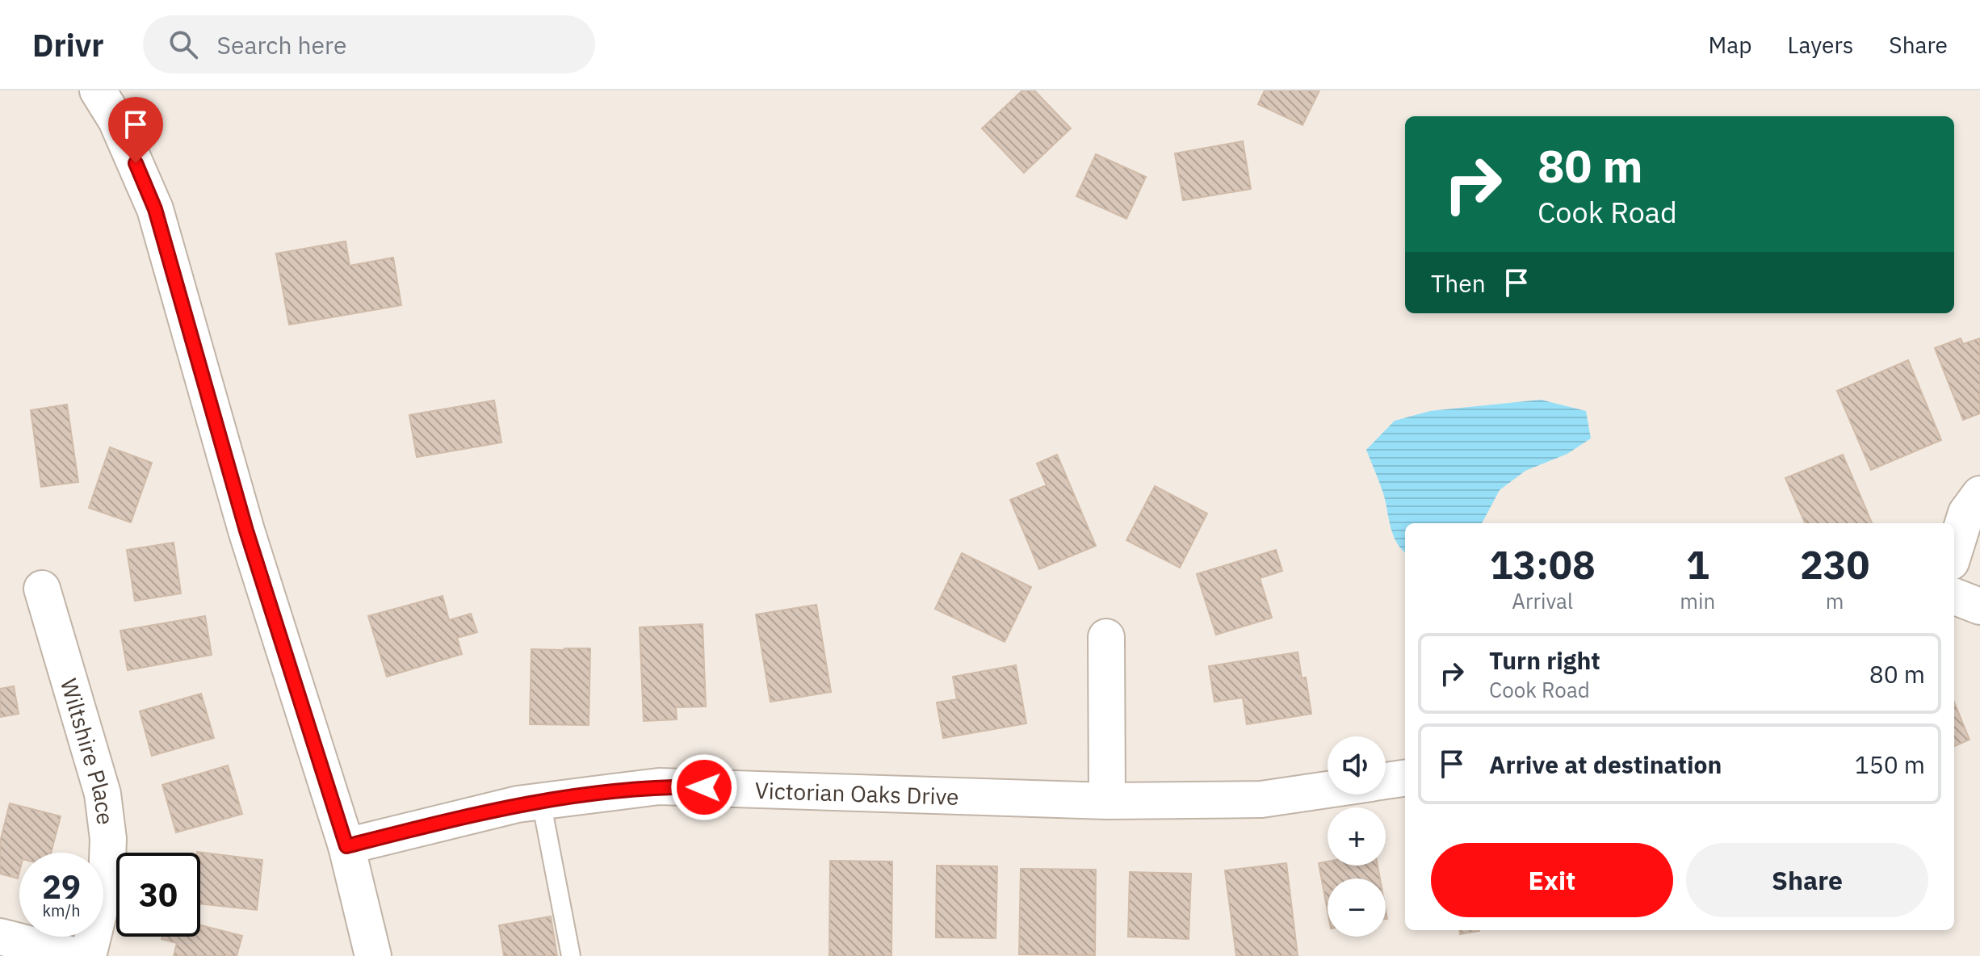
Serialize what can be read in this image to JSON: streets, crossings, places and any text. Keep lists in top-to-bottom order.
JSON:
{
  "streets": {
    "street": ["Wiltshire Place", "Victorian Oaks Drive"]
  },
  "page": {
    "header": "Drivr",
    "search": "Search here",
    "nav": ["Map", "Layers", "Share"],
    "turn": ["80 m", "Cook Road"],
    "then": "Then",
    "eta": [
      "13:08",
      "Arrival",
      "1",
      "min",
      "230",
      "m"
    ],
    "list": [
      {
        "name": "Turn right",
        "note": "Cook Road",
        "value": "80 m"
      },
      {
        "name": "Arrive at destination",
        "value": "150 m"
      }
    ],
    "map_buttons": ["+", "−"],
    "buttons": ["Exit", "Share"],
    "speed": "29 km/h",
    "limit": "30"
  }
}
